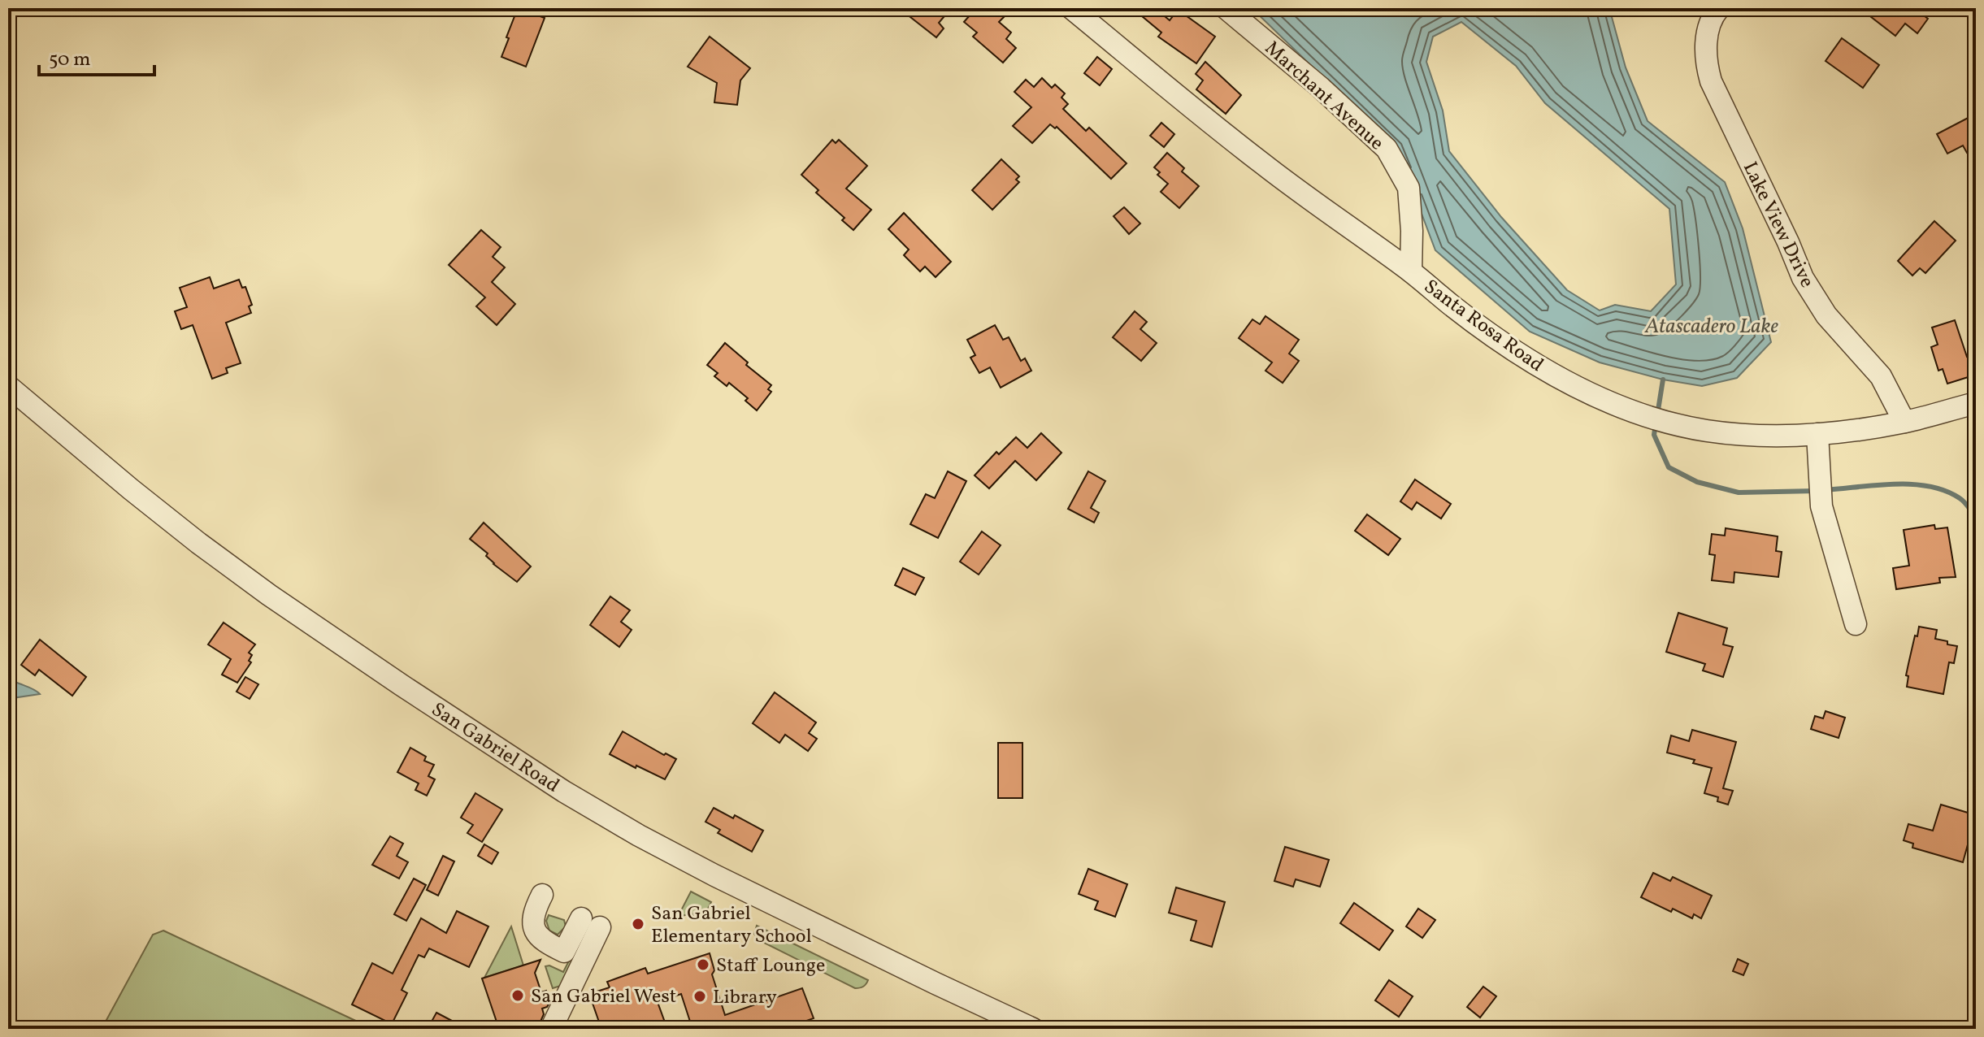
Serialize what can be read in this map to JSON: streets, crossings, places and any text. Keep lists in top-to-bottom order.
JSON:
{
  "streets": {
    "street": [
      "Marchant Avenue",
      "Lake View Drive",
      "Santa Rosa Road",
      "San Gabriel Road"
    ]
  },
  "crossings": [
    ["Marchant Avenue", "Santa Rosa Road"],
    ["Lake View Drive", "Santa Rosa Road"]
  ],
  "water": ["Atascadero Lake"],
  "places": [
    "San Gabriel Elementary School",
    "Staff Lounge",
    "San Gabriel West",
    "Library"
  ],
  "scale_bar": "50 m"
}
